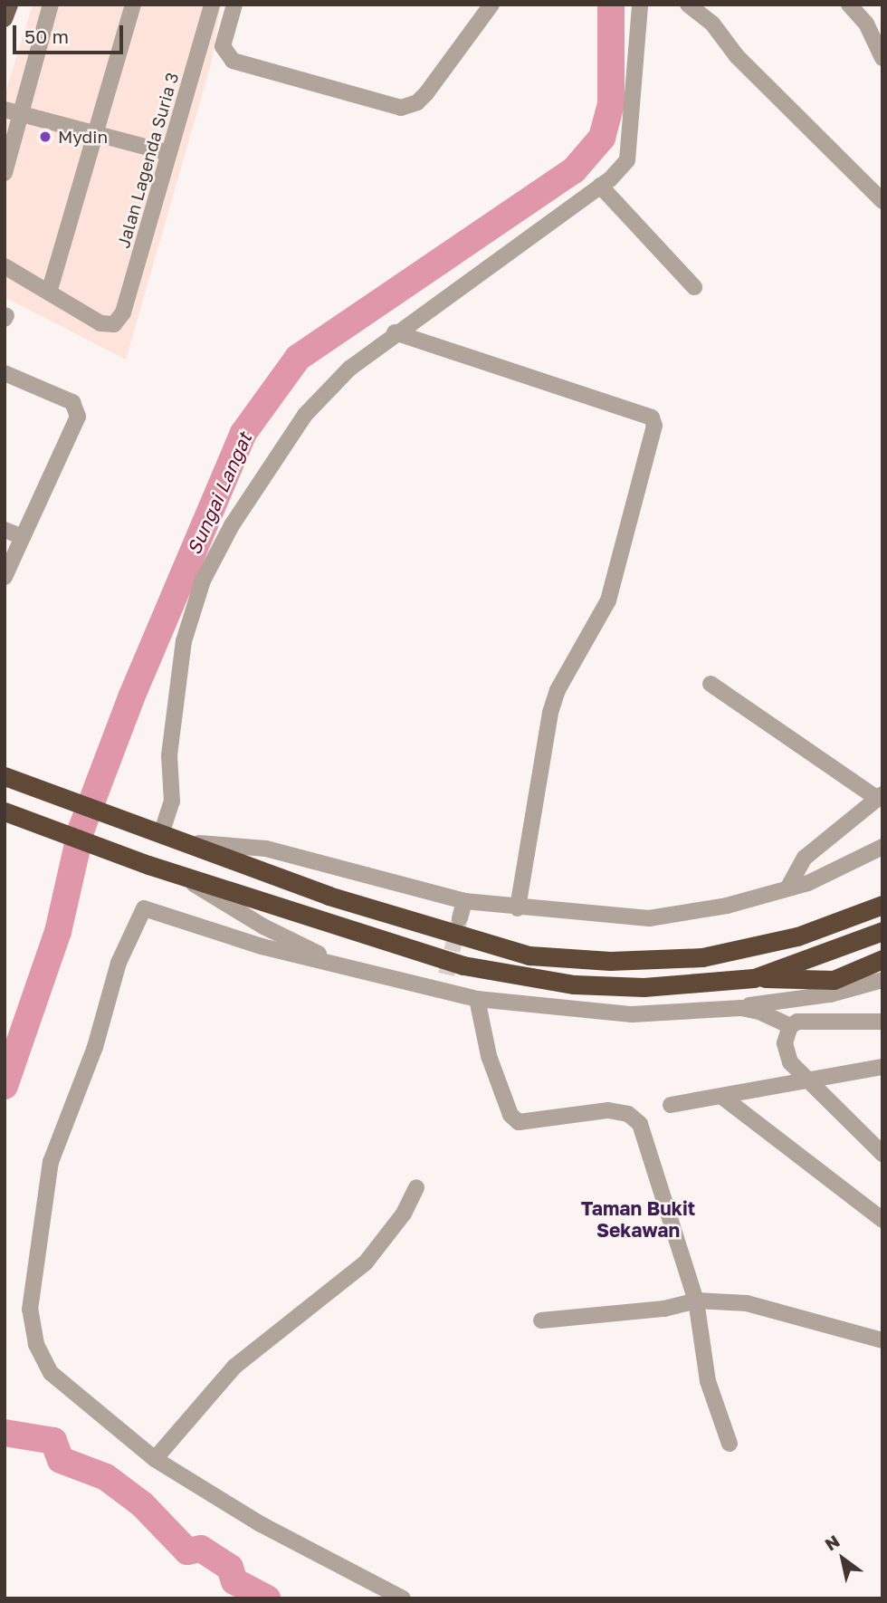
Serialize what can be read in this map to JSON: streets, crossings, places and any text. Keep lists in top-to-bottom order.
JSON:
{
  "streets": {
    "street": ["Jalan Lagenda Suria 3"]
  },
  "districts": ["Taman Bukit Sekawan"],
  "water": ["Sungai Langat"],
  "places": ["Mydin"],
  "scale_bar": "50 m",
  "north": "top left"
}
